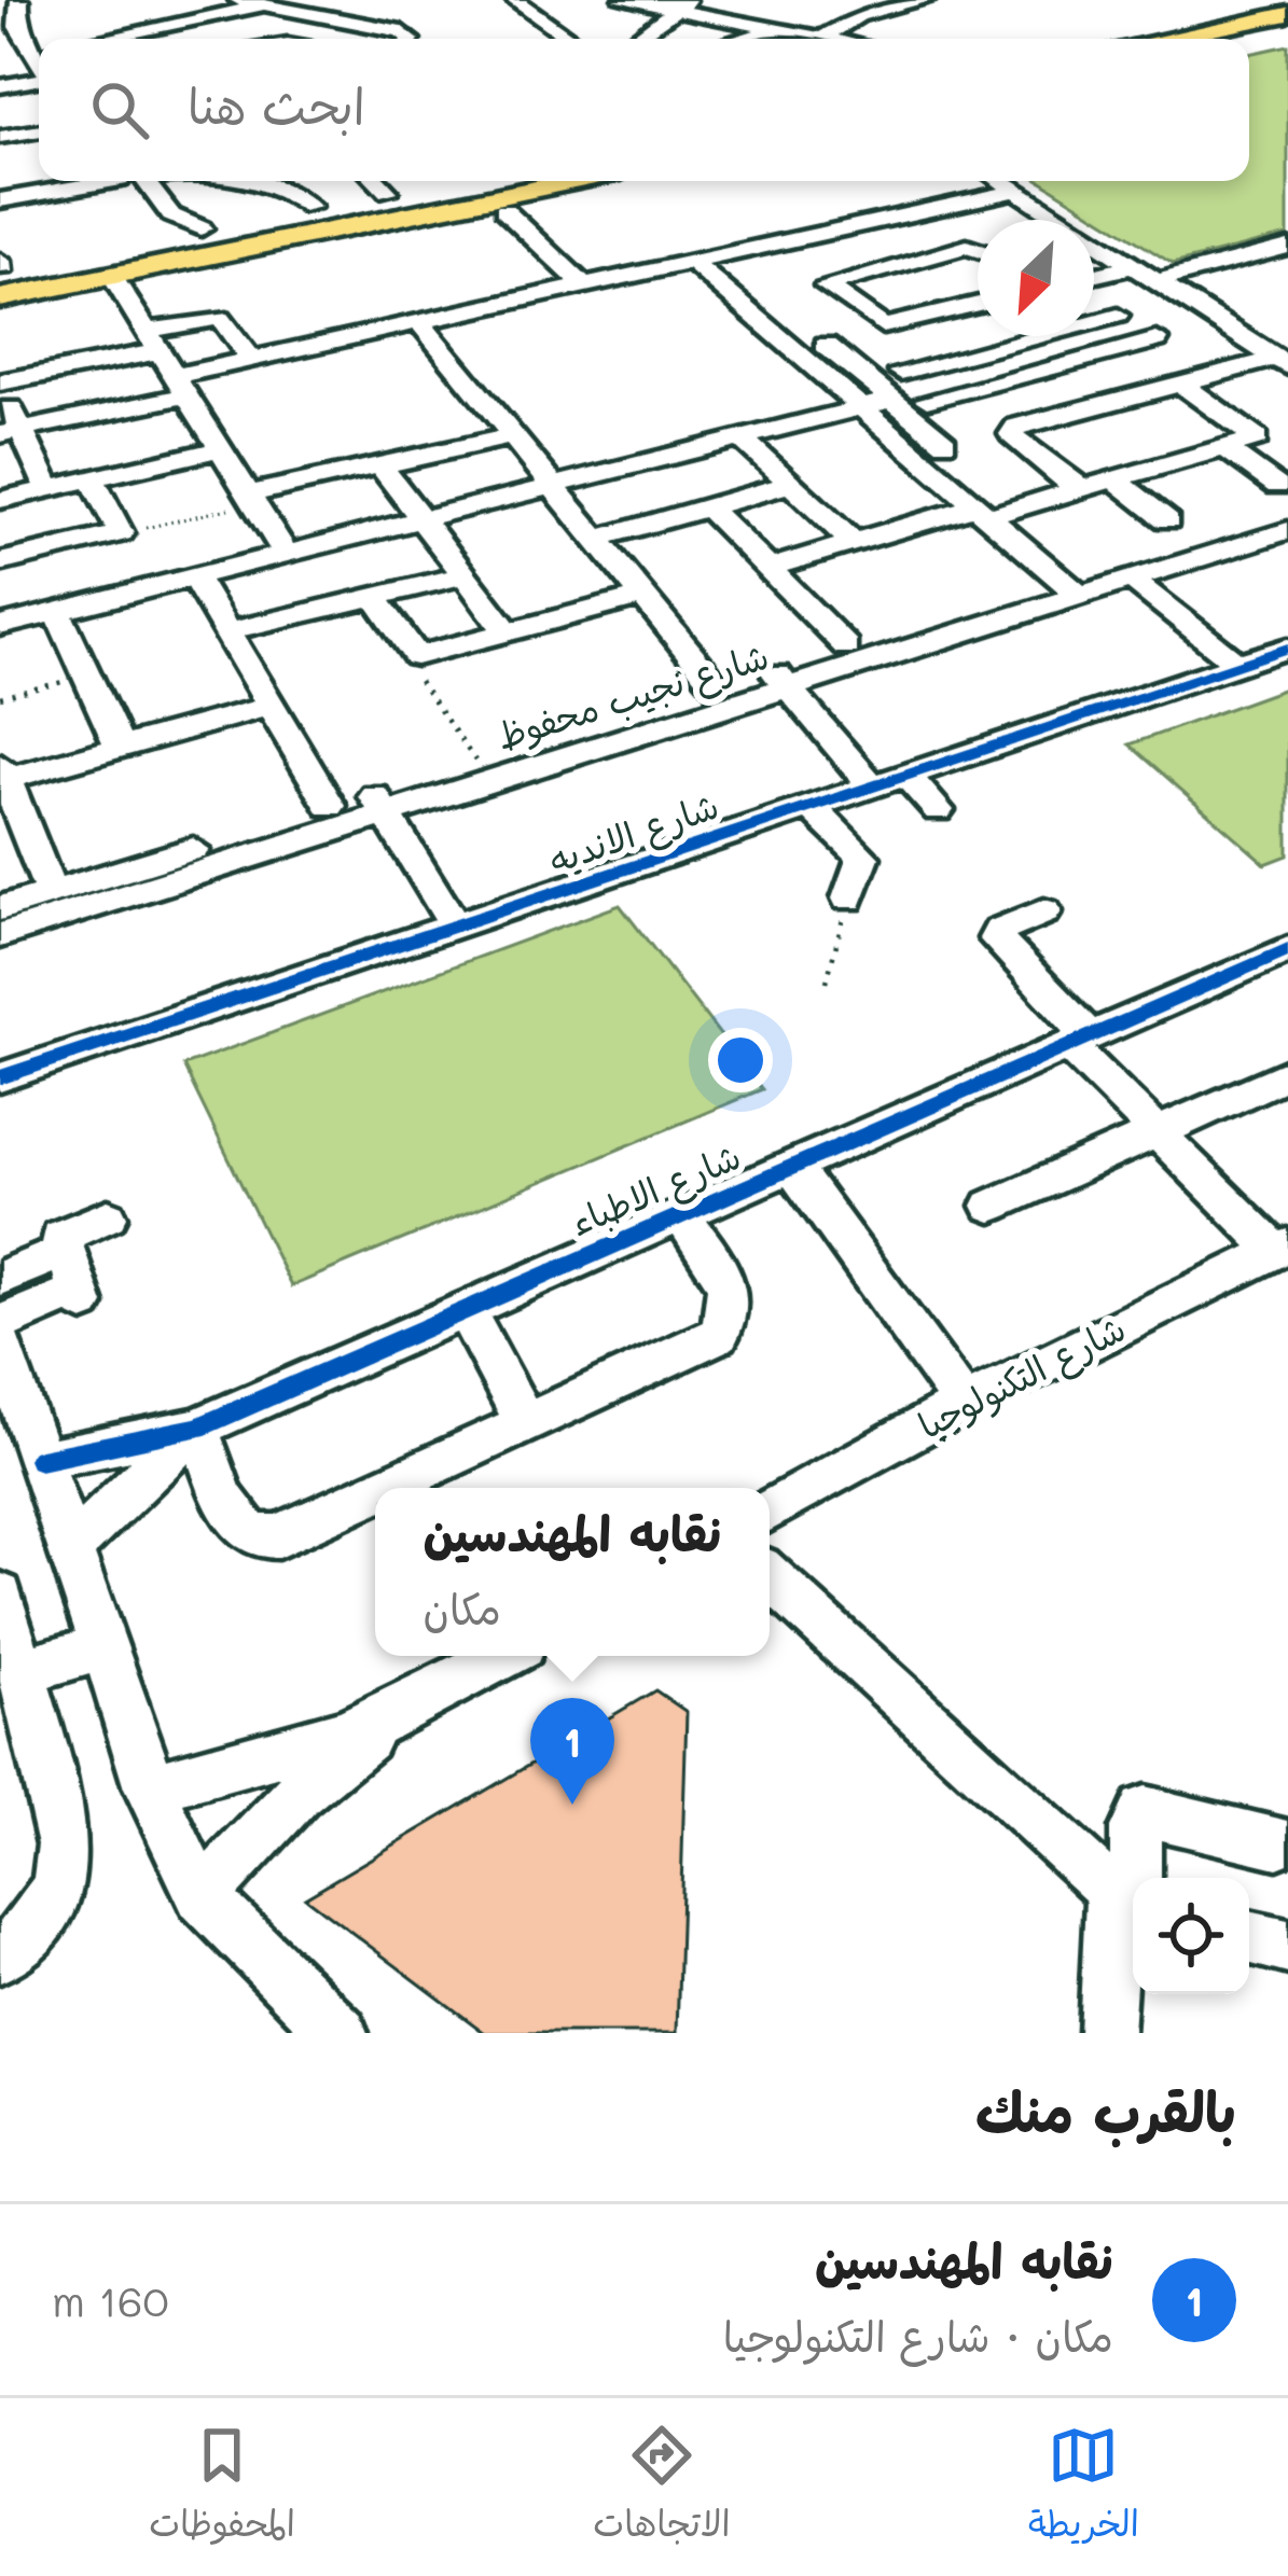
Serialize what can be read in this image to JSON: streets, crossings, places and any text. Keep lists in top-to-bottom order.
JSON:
{
  "streets": {
    "street": [
      "شارع نجيب محفوظ",
      "شارع الانديه",
      "شارع الاطباء",
      "شارع التكنولوجيا"
    ]
  },
  "north": "bottom left",
  "page": {
    "search": "ابحث هنا",
    "popup": ["نقابه المهندسين", "مكان"],
    "pins": "1",
    "heading": "بالقرب منك",
    "list": [
      {
        "mark": "1",
        "name": "نقابه المهندسين",
        "note": "مكان · شارع التكنولوجيا",
        "value": "160 m"
      }
    ],
    "nav": ["الخريطة", "الاتجاهات", "المحفوظات"]
  }
}
